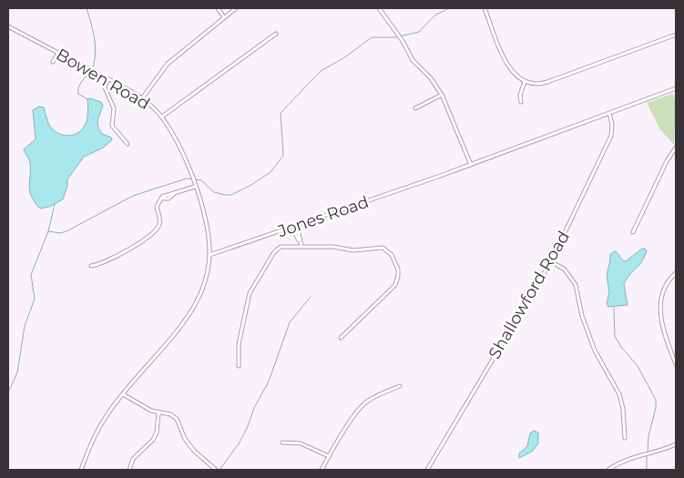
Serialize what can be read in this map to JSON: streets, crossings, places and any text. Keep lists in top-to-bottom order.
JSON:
{
  "streets": {
    "street": ["Bowen Road", "Jones Road", "Shallowford Road"]
  },
  "crossings": [
    ["Bowen Road", "Jones Road"],
    ["Jones Road", "Shallowford Road"]
  ]
}
